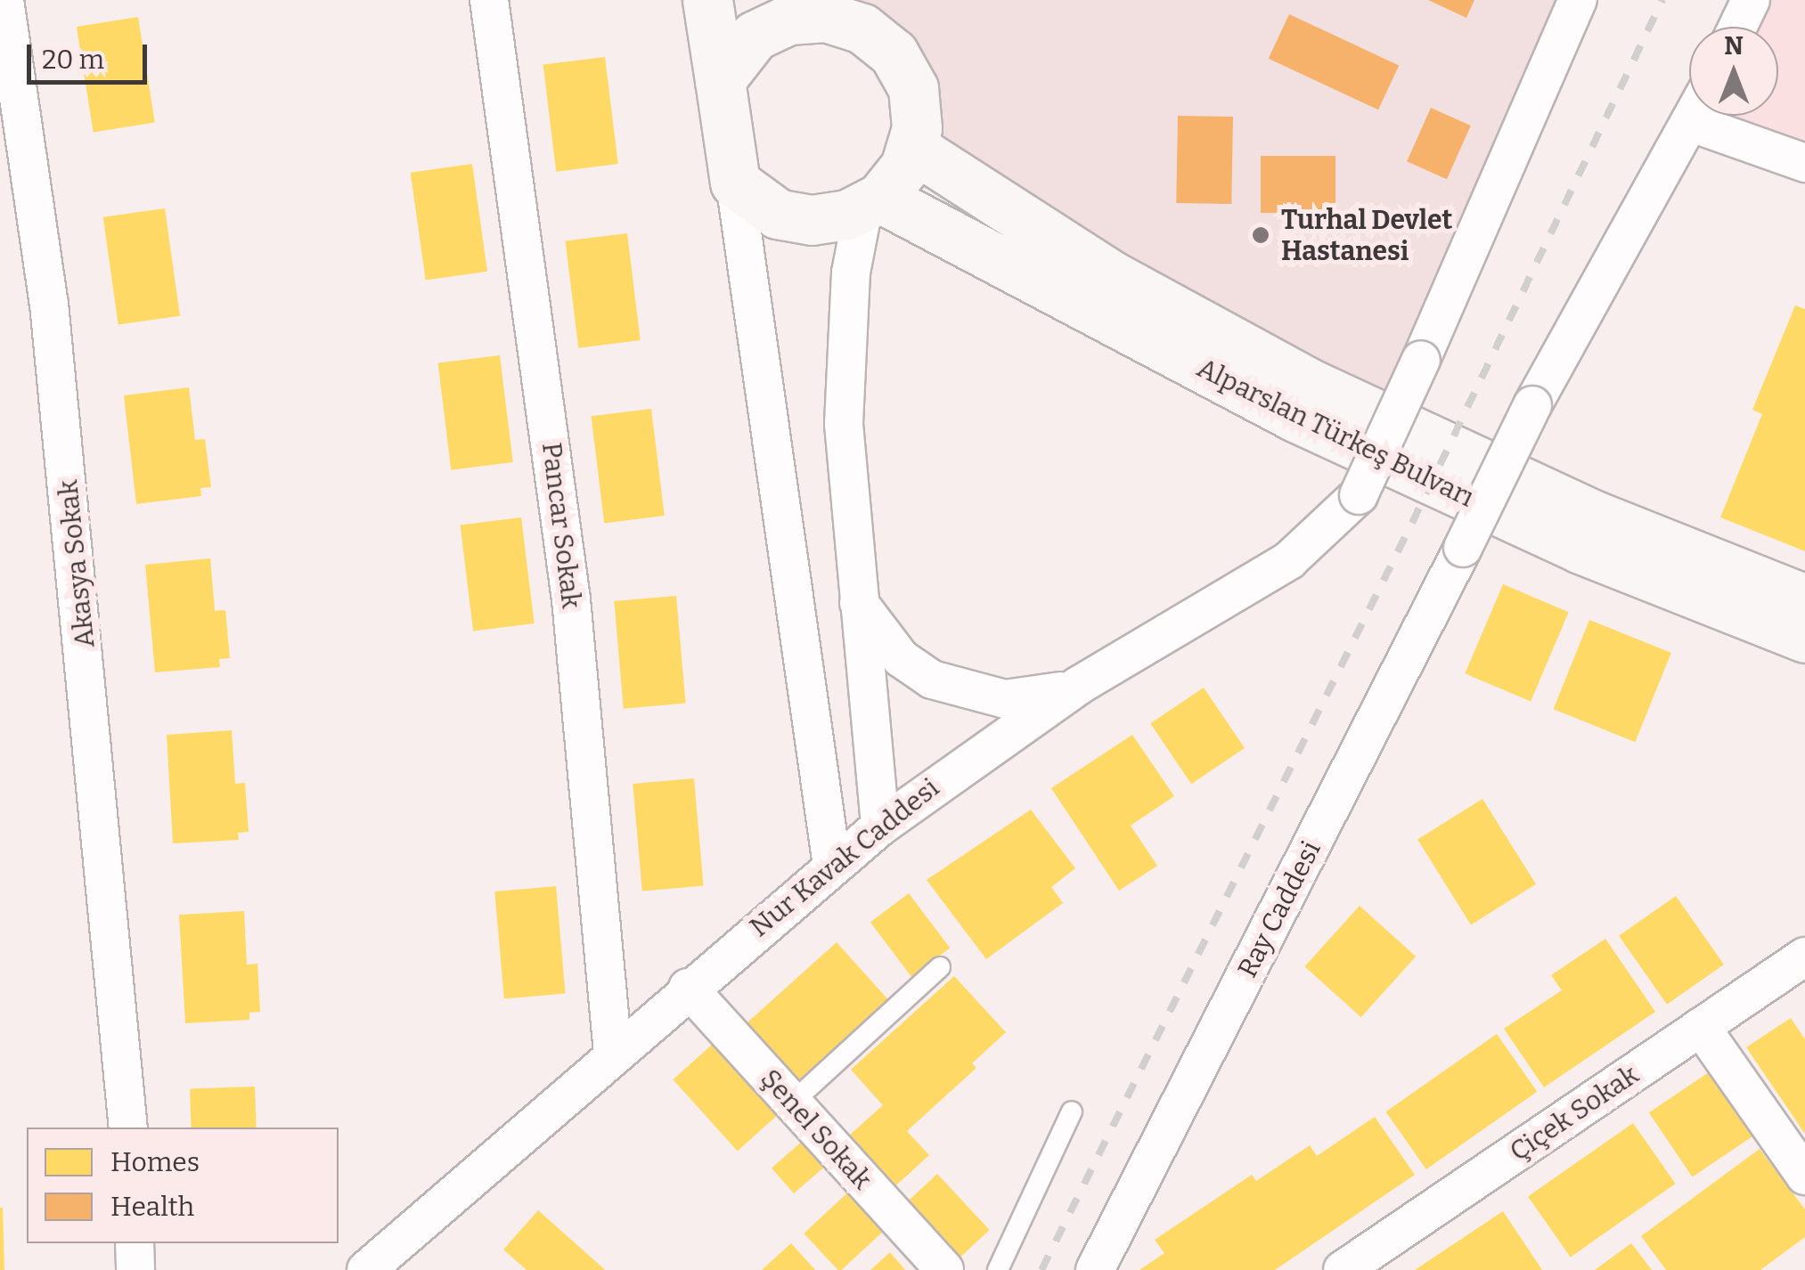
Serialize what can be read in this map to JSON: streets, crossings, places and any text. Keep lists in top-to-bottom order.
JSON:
{
  "streets": {
    "street": [
      "Alparslan Türkeş Bulvarı",
      "Pancar Sokak",
      "Akasya Sokak",
      "Nur Kavak Caddesi",
      "Ray Caddesi",
      "Çiçek Sokak",
      "Şenel Sokak"
    ]
  },
  "crossings": [
    ["Alparslan Türkeş Bulvarı", "Nur Kavak Caddesi"],
    ["Pancar Sokak", "Nur Kavak Caddesi"],
    ["Nur Kavak Caddesi", "Şenel Sokak"]
  ],
  "places": ["Turhal Devlet Hastanesi"],
  "legend": ["Homes", "Health"],
  "scale_bar": "20 m",
  "north": "top"
}
